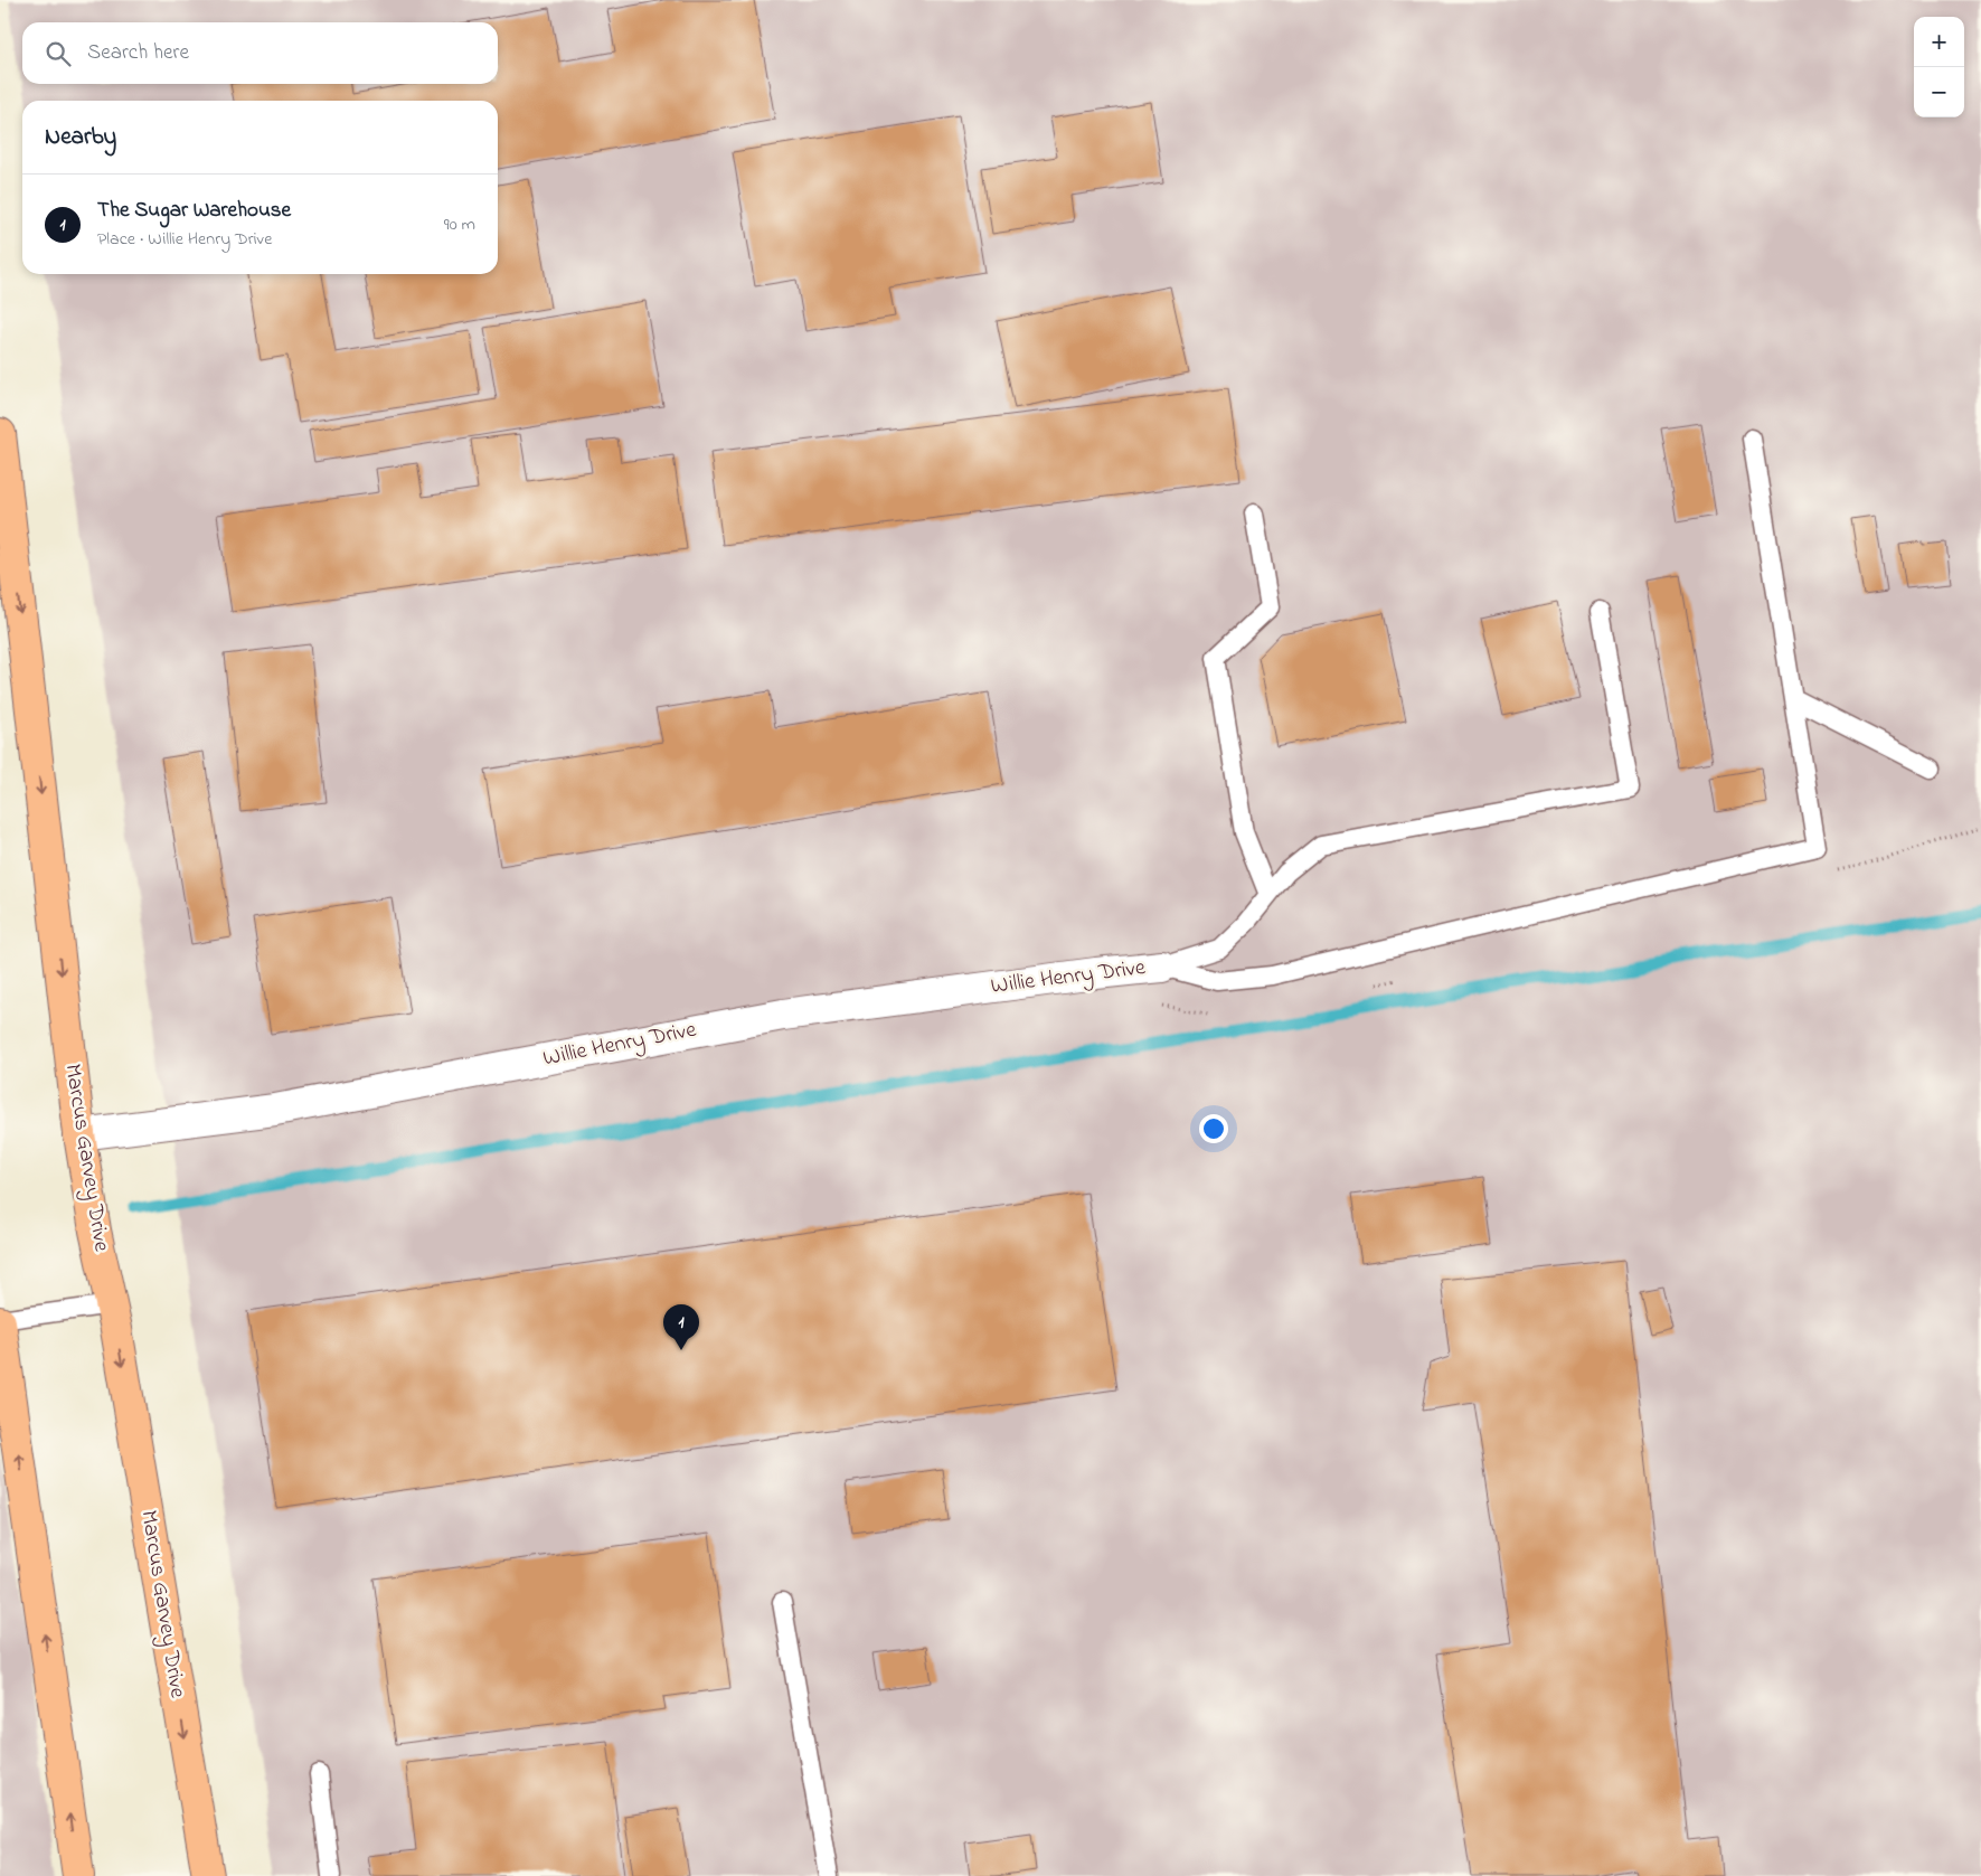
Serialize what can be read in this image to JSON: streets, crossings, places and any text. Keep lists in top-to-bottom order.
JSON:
{
  "streets": {
    "highway": ["Marcus Garvey Drive"],
    "street": ["Willie Henry Drive"]
  },
  "crossings": [
    ["Willie Henry Drive", "Marcus Garvey Drive"]
  ],
  "page": {
    "map_buttons": ["+", "−"],
    "search": "Search here",
    "heading": "Nearby",
    "list": [
      {
        "mark": "1",
        "name": "The Sugar Warehouse",
        "note": "Place · Willie Henry Drive",
        "value": "90 m"
      }
    ],
    "pins": "1"
  }
}
